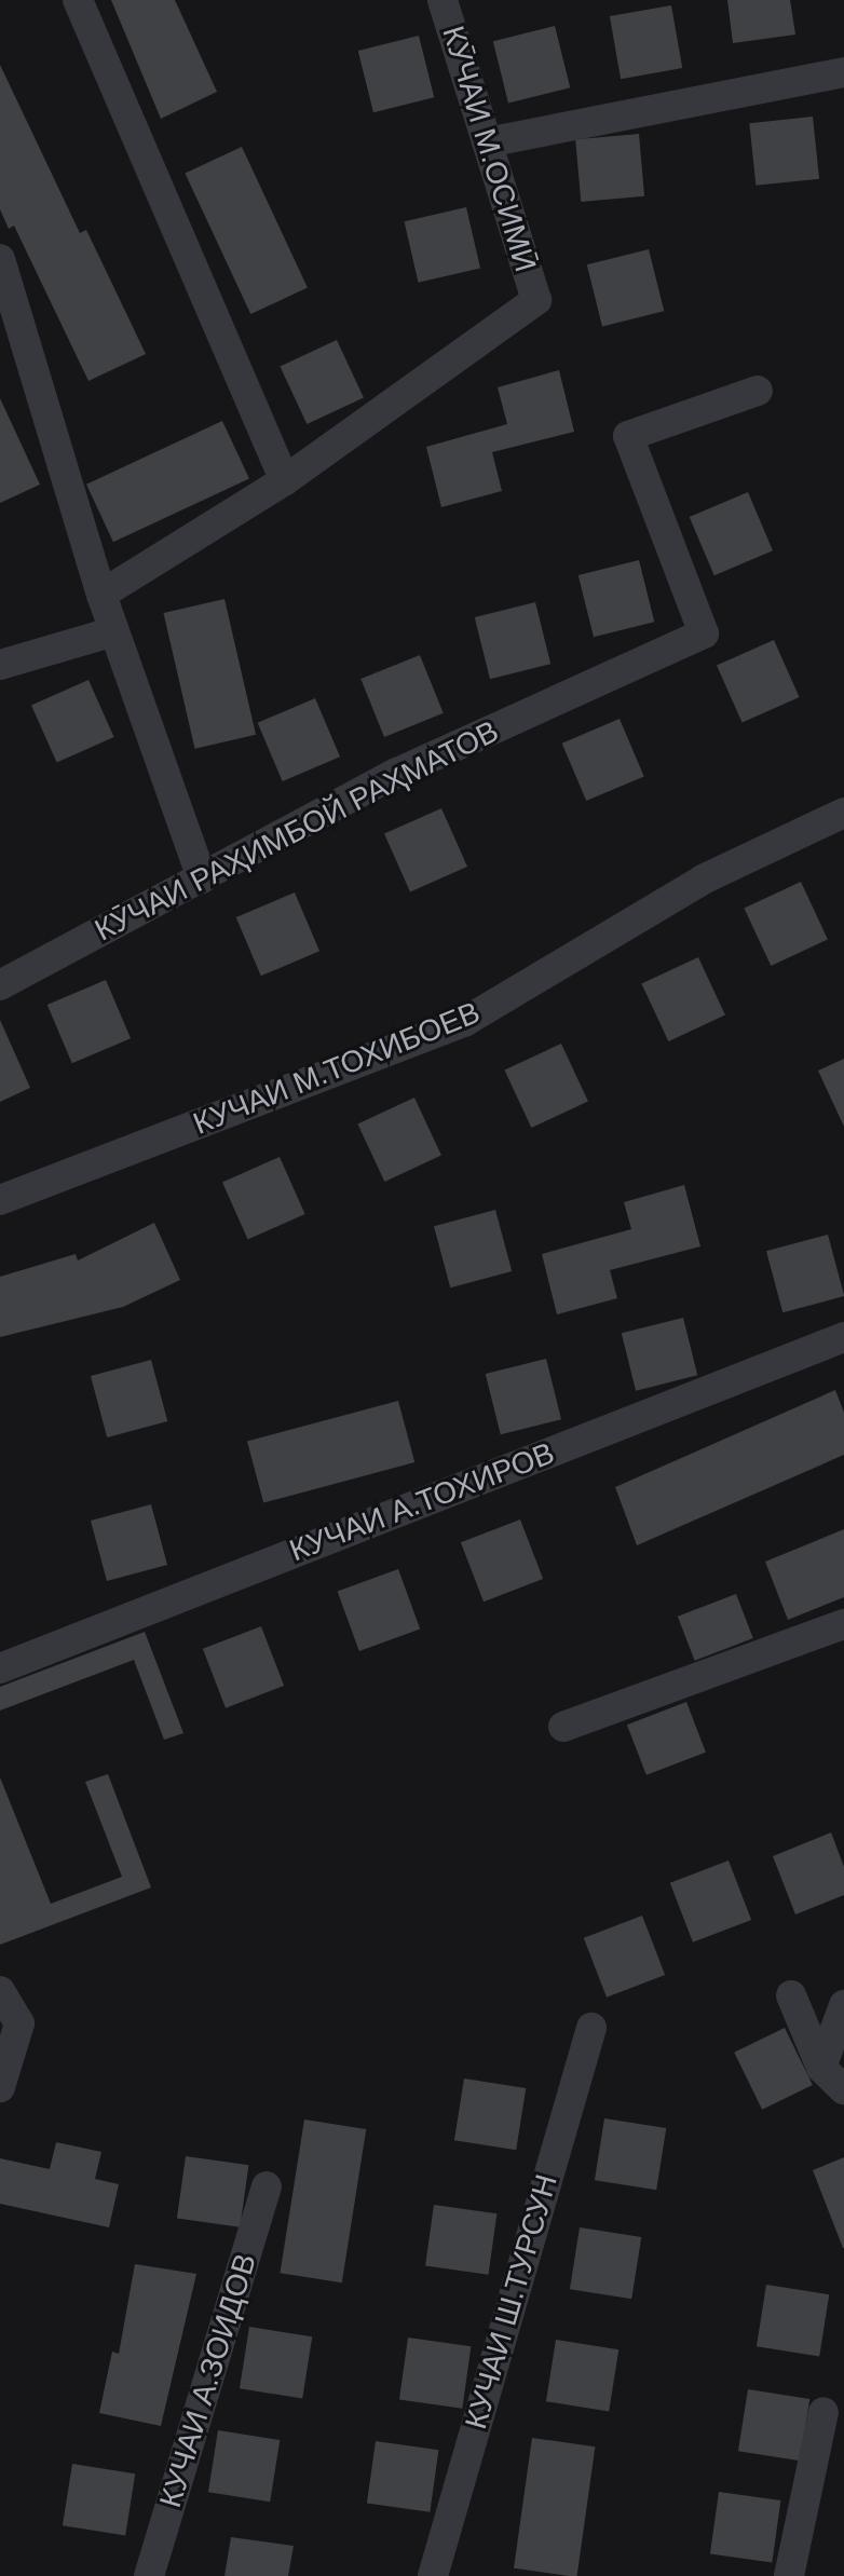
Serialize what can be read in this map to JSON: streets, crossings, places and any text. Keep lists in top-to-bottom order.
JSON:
{
  "streets": {
    "street": [
      "КӮЧАИ М.ОСИМӢ",
      "КӮЧАИ РАҲИМБОЙ РАҲМАТОВ",
      "КУЧАИ М.ТОХИБОЕВ",
      "КУЧАИ А.ТОХИРОВ",
      "КУЧАИ Ш.ТУРСУН",
      "КУЧАИ А.ЗОИДОВ"
    ]
  }
}
